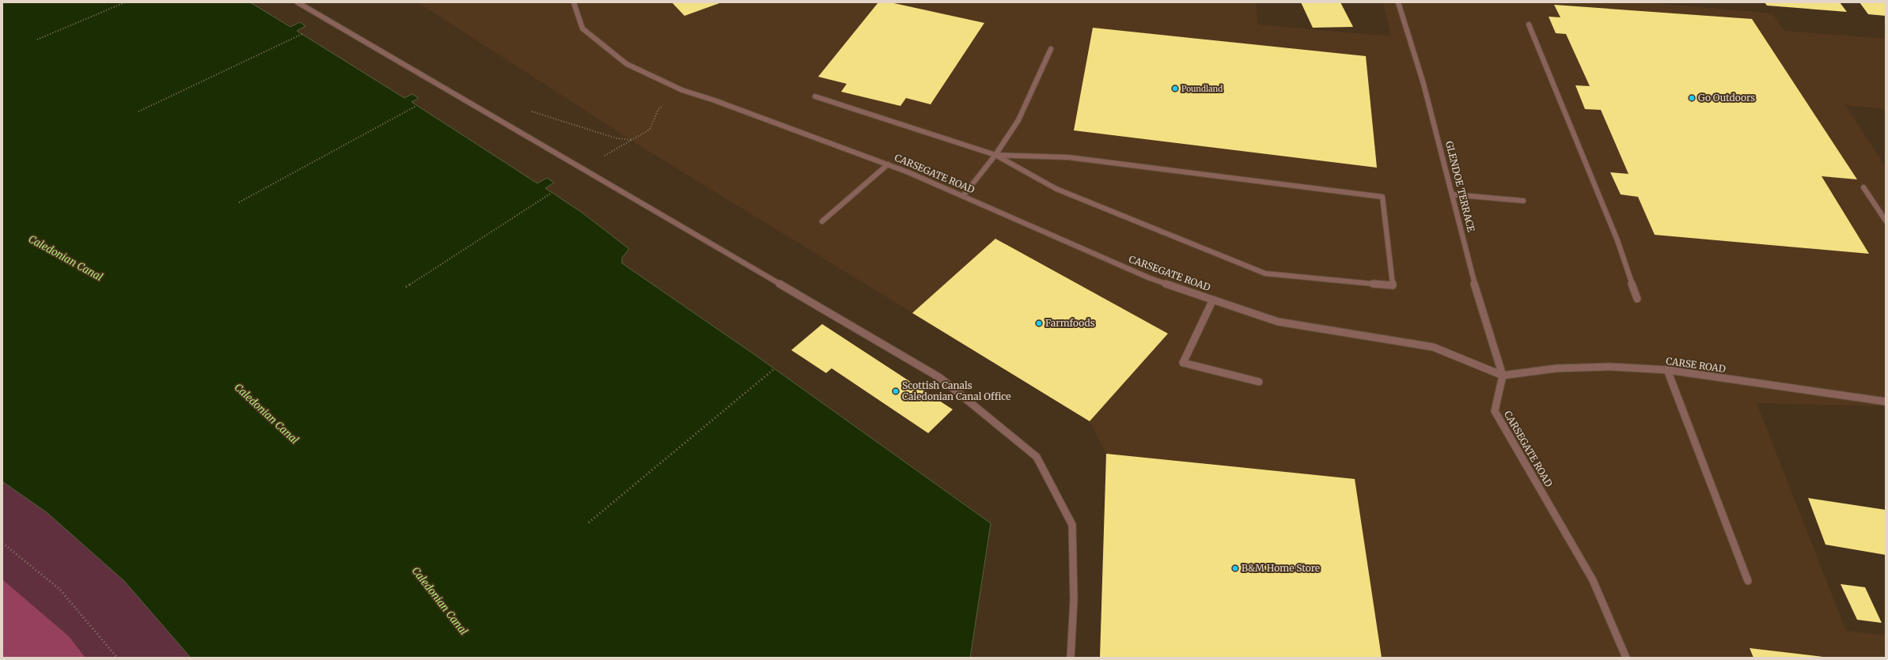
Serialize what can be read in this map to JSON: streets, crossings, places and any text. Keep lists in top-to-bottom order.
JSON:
{
  "streets": {
    "street": ["CARSEGATE ROAD", "GLENDOE TERRACE", "CARSE ROAD"]
  },
  "crossings": [
    ["CARSEGATE ROAD", "GLENDOE TERRACE"],
    ["CARSEGATE ROAD", "CARSE ROAD"],
    ["GLENDOE TERRACE", "CARSE ROAD"]
  ],
  "water": ["Caledonian Canal"],
  "places": [
    "Poundland",
    "Go Outdoors",
    "Farmfoods",
    "Scottish Canals Caledonian Canal Office",
    "B&M Home Store"
  ]
}
